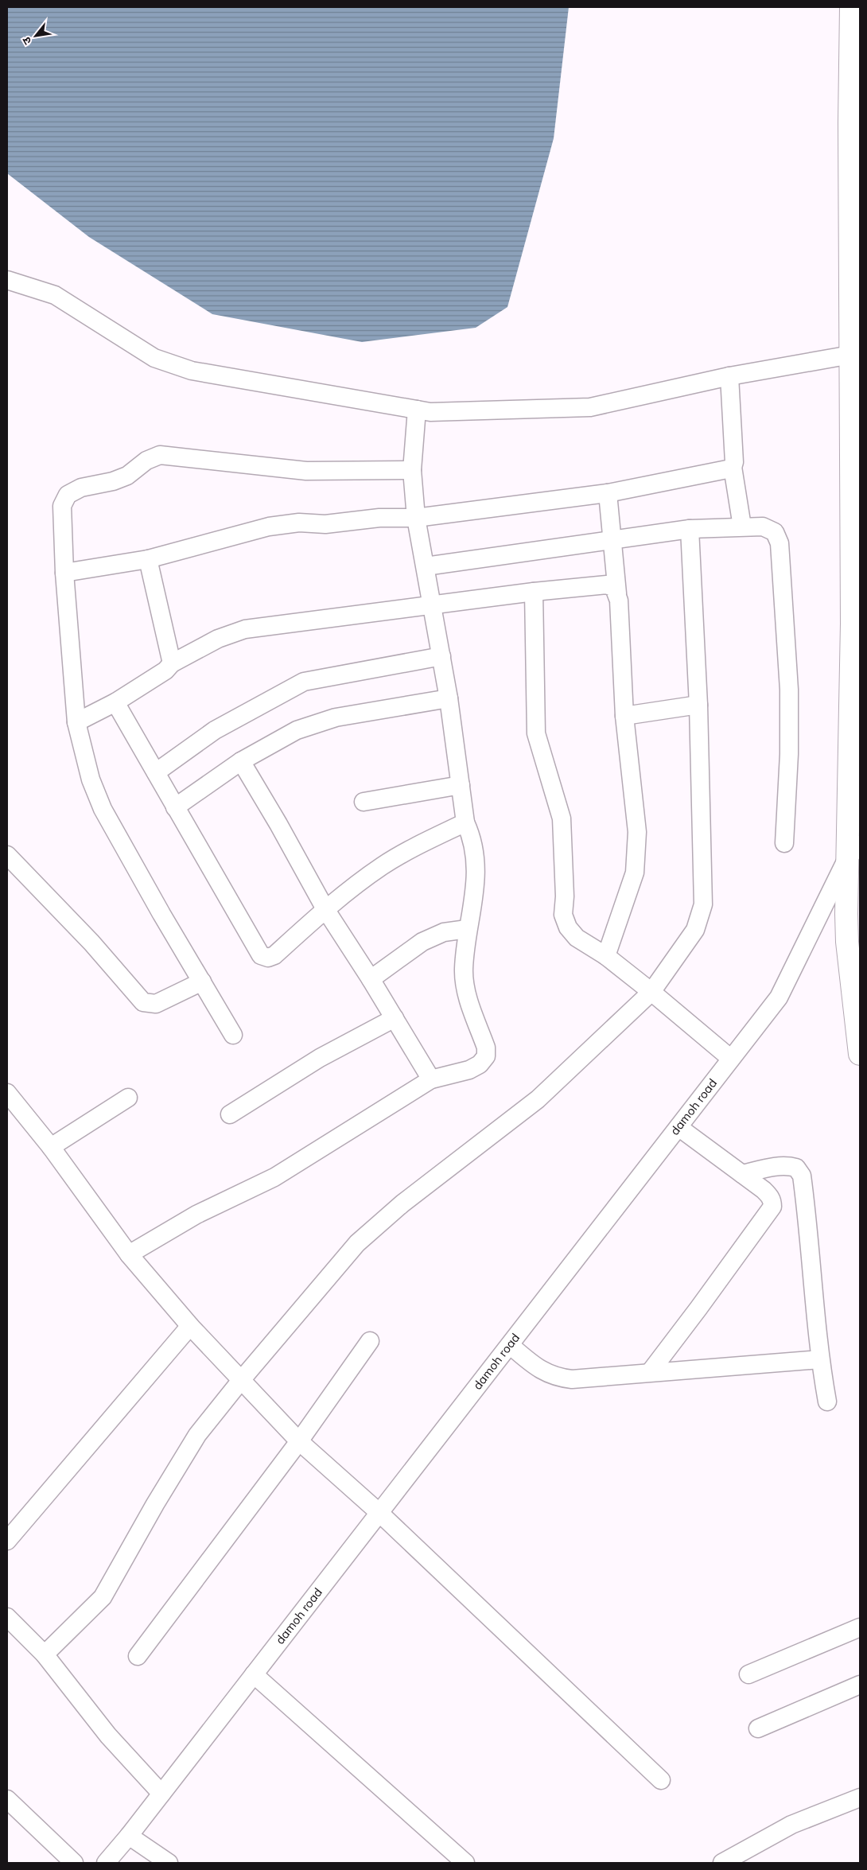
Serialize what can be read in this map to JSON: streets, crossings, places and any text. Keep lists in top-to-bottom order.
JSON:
{
  "streets": {
    "street": ["damoh road"]
  },
  "north": "bottom left"
}
